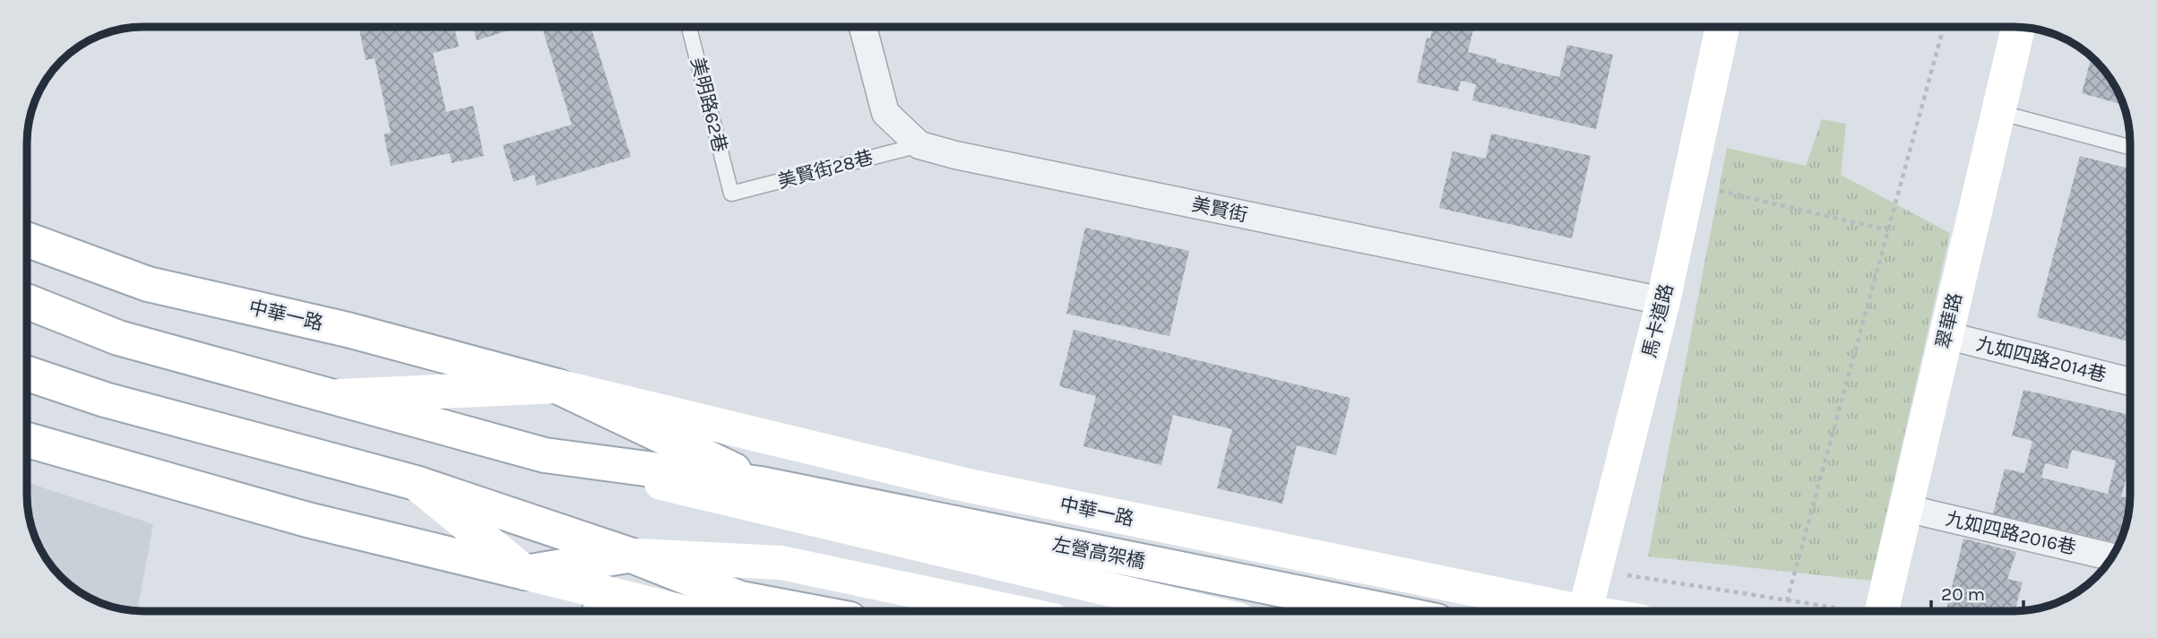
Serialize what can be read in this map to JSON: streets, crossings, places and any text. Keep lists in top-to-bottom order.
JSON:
{
  "streets": {
    "street": [
      "美賢街",
      "中華一路",
      "馬卡道路",
      "翠華路",
      "九如四路2014巷",
      "九如四路2016巷",
      "左營高架橋"
    ],
    "lane": ["美明路62巷", "美賢街28巷"]
  },
  "crossings": [
    ["美明路62巷", "美賢街28巷"],
    ["美賢街28巷", "美賢街"],
    ["美賢街", "馬卡道路"],
    ["中華一路", "左營高架橋"],
    ["翠華路", "九如四路2014巷"],
    ["翠華路", "九如四路2016巷"]
  ],
  "scale_bar": "20 m"
}
